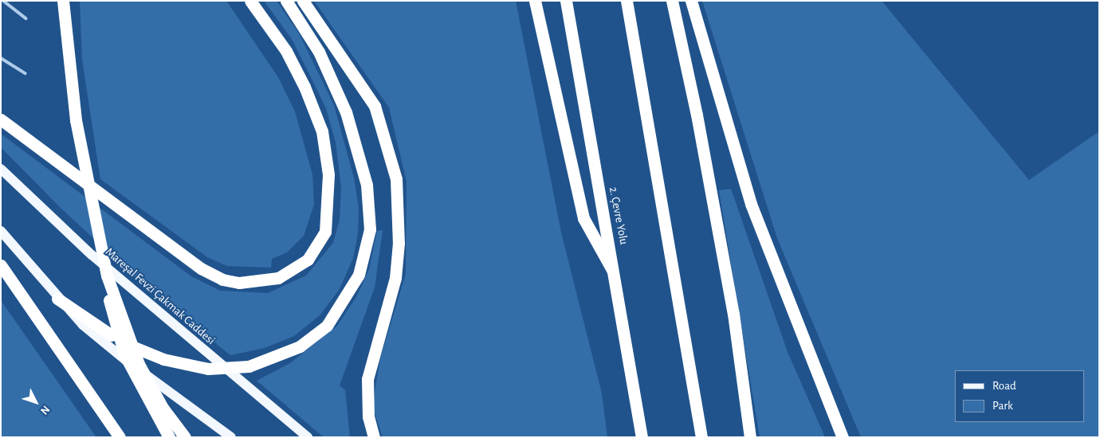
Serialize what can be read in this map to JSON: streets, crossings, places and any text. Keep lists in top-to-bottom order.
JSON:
{
  "streets": {
    "highway": ["2. Çevre Yolu"],
    "main road": ["Mareşal Fevzi Çakmak Caddesi"]
  },
  "legend": ["Road", "Park"],
  "north": "bottom right"
}
